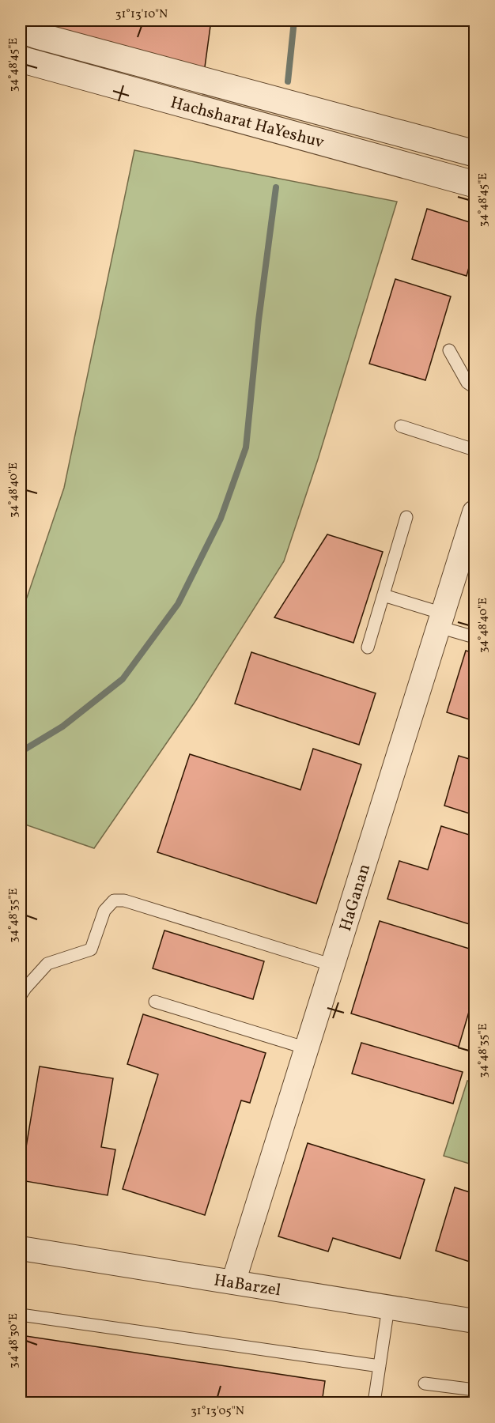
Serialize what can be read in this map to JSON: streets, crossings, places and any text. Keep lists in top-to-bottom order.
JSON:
{
  "streets": {
    "street": ["Hachsharat HaYeshuv", "HaGanan", "HaBarzel"]
  },
  "crossings": [
    ["HaGanan", "HaBarzel"]
  ],
  "coordinates": [
    "31°13'10\"N",
    "34°48'45\"E",
    "34°48'40\"E",
    "34°48'35\"E",
    "34°48'30\"E",
    "31°13'05\"N"
  ]
}
